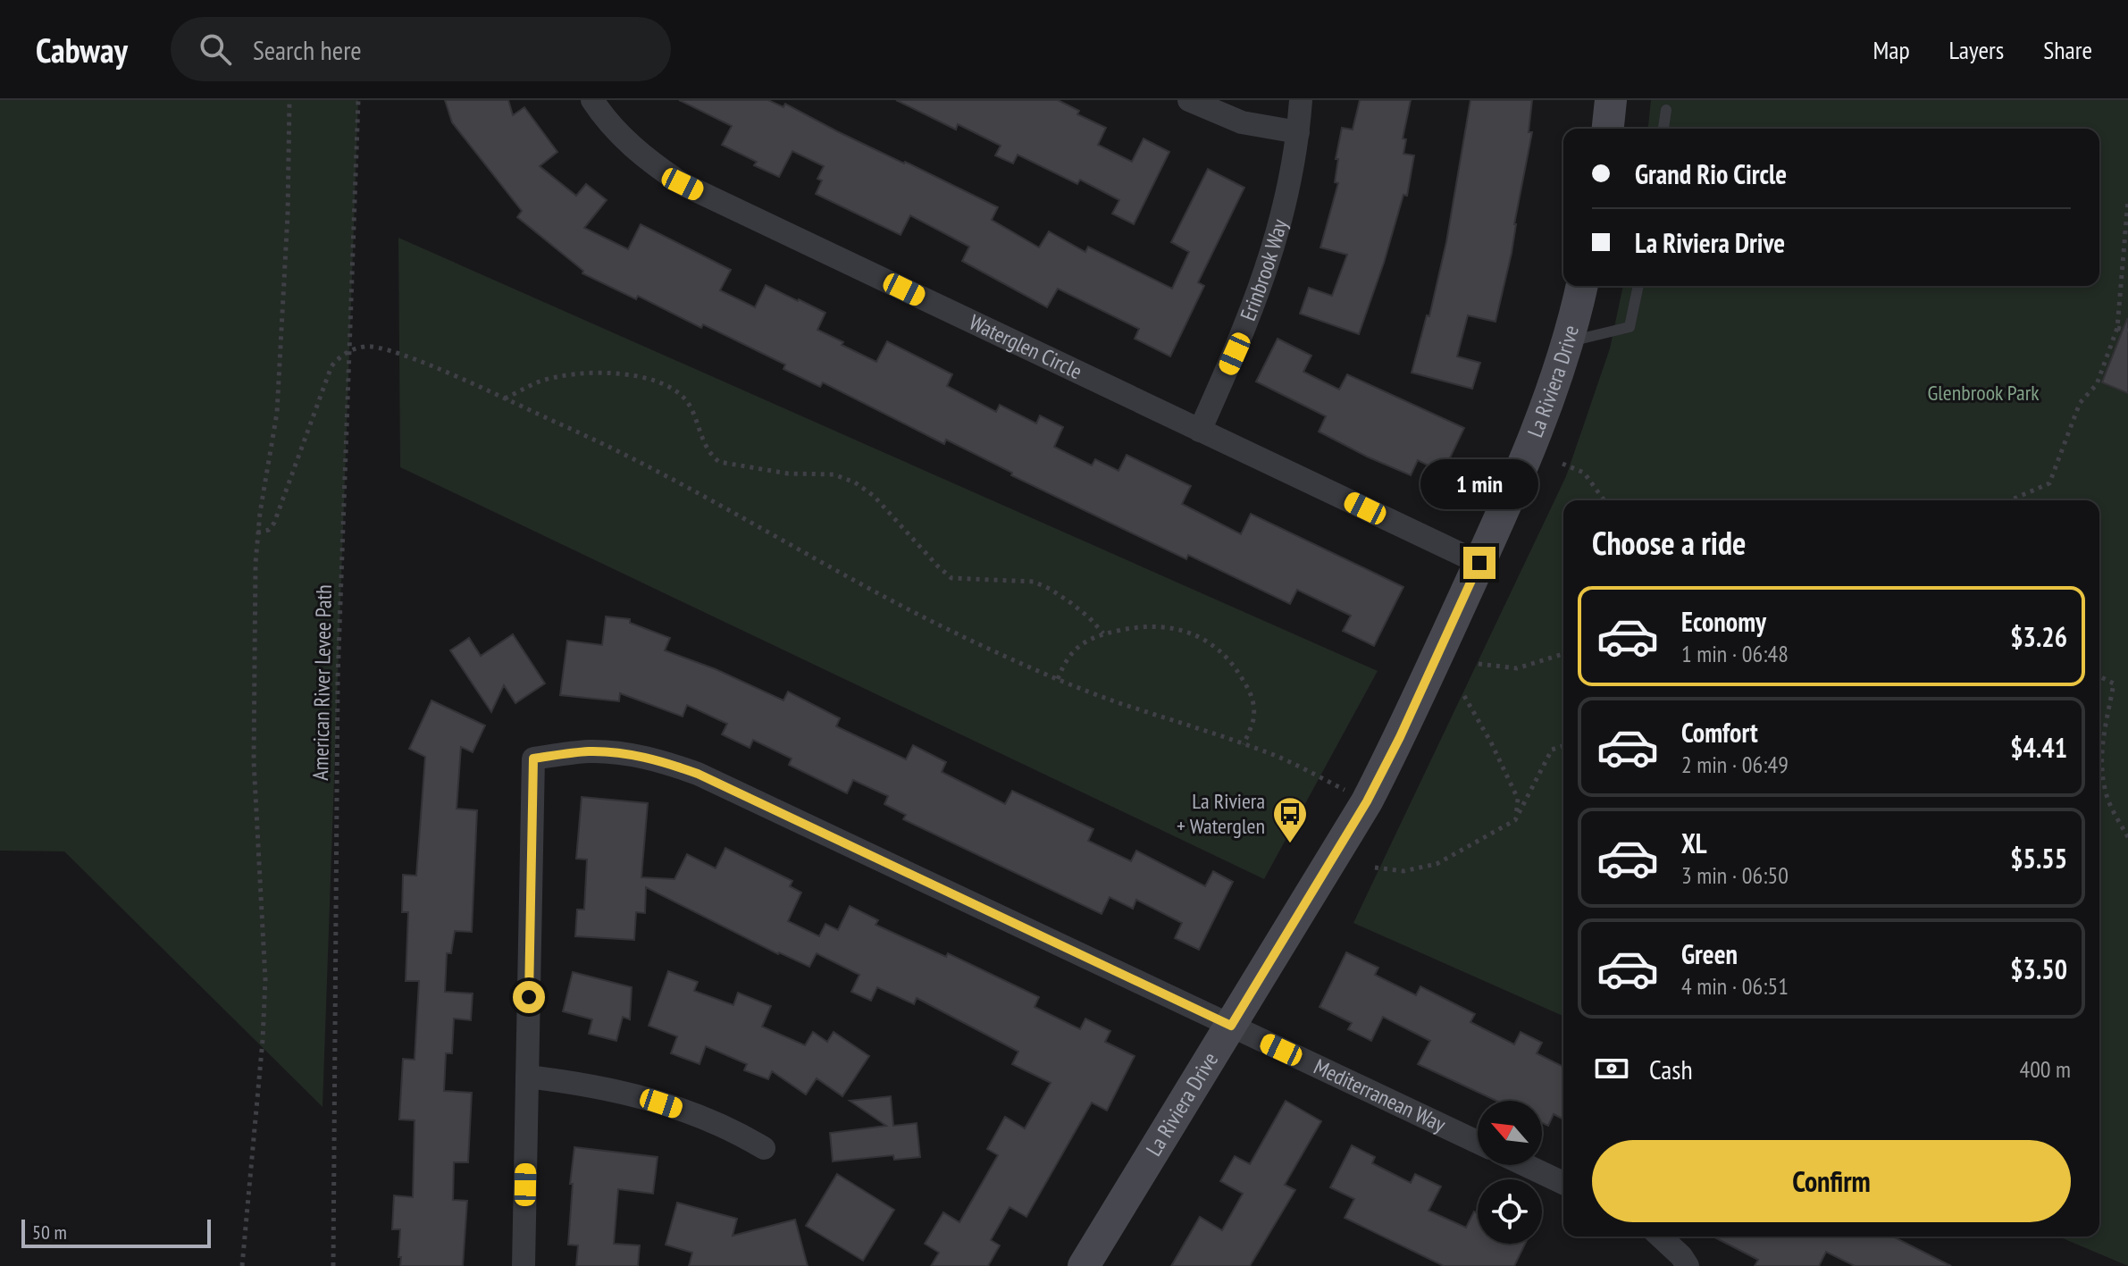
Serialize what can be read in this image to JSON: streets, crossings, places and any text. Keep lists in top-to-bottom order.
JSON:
{
  "streets": {
    "street": [
      "Erinbrook Way",
      "Waterglen Circle",
      "La Riviera Drive",
      "Mediterranean Way"
    ],
    "path": ["American River Levee Path"]
  },
  "crossings": [
    ["Erinbrook Way", "Waterglen Circle"],
    ["Waterglen Circle", "La Riviera Drive"],
    ["La Riviera Drive", "Mediterranean Way"]
  ],
  "parks": ["Glenbrook Park"],
  "places": {
    "bus stop": ["La Riviera + Waterglen"]
  },
  "scale_bar": "50 m",
  "north": "top left",
  "page": {
    "header": "Cabway",
    "search": "Search here",
    "nav": ["Map", "Layers", "Share"],
    "banner": ["Grand Rio Circle", "La Riviera Drive"],
    "bubble": "1 min",
    "heading": "Choose a ride",
    "list": [
      {
        "name": "Economy",
        "note": "1 min · 06:48",
        "value": "$3.26"
      },
      {
        "name": "Comfort",
        "note": "2 min · 06:49",
        "value": "$4.41"
      },
      {
        "name": "XL",
        "note": "3 min · 06:50",
        "value": "$5.55"
      },
      {
        "name": "Green",
        "note": "4 min · 06:51",
        "value": "$3.50"
      }
    ],
    "pay": ["Cash", "400 m"],
    "buttons": "Confirm",
    "scale": "50 m"
  }
}
